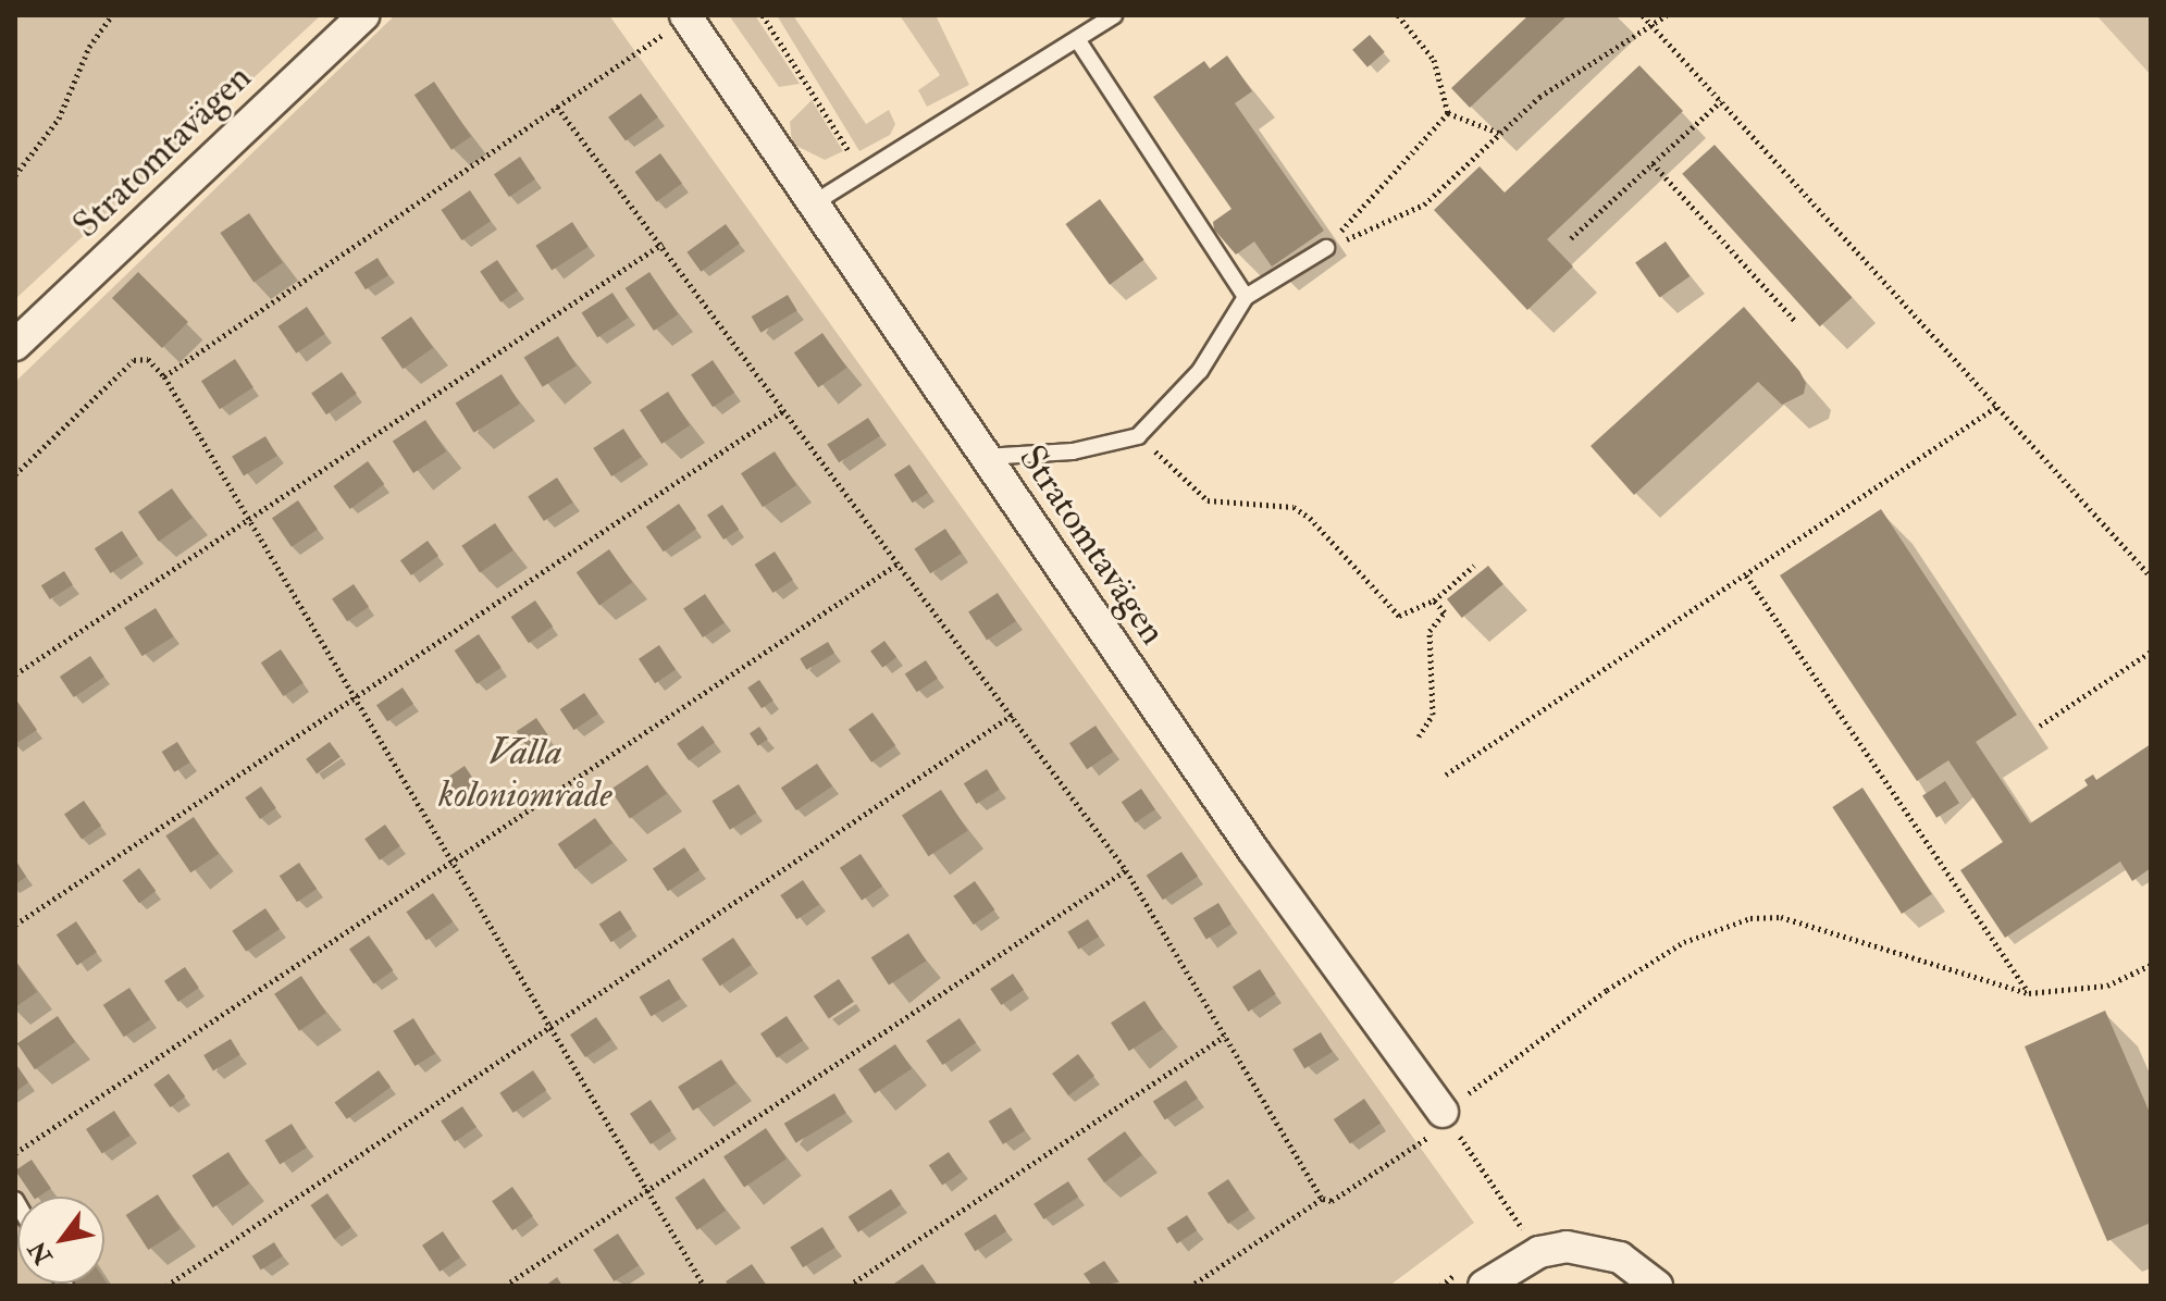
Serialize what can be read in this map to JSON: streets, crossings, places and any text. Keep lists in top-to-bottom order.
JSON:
{
  "streets": {
    "street": ["Stratomtavägen"]
  },
  "parks": ["Valla koloniområde"],
  "north": "bottom left"
}
